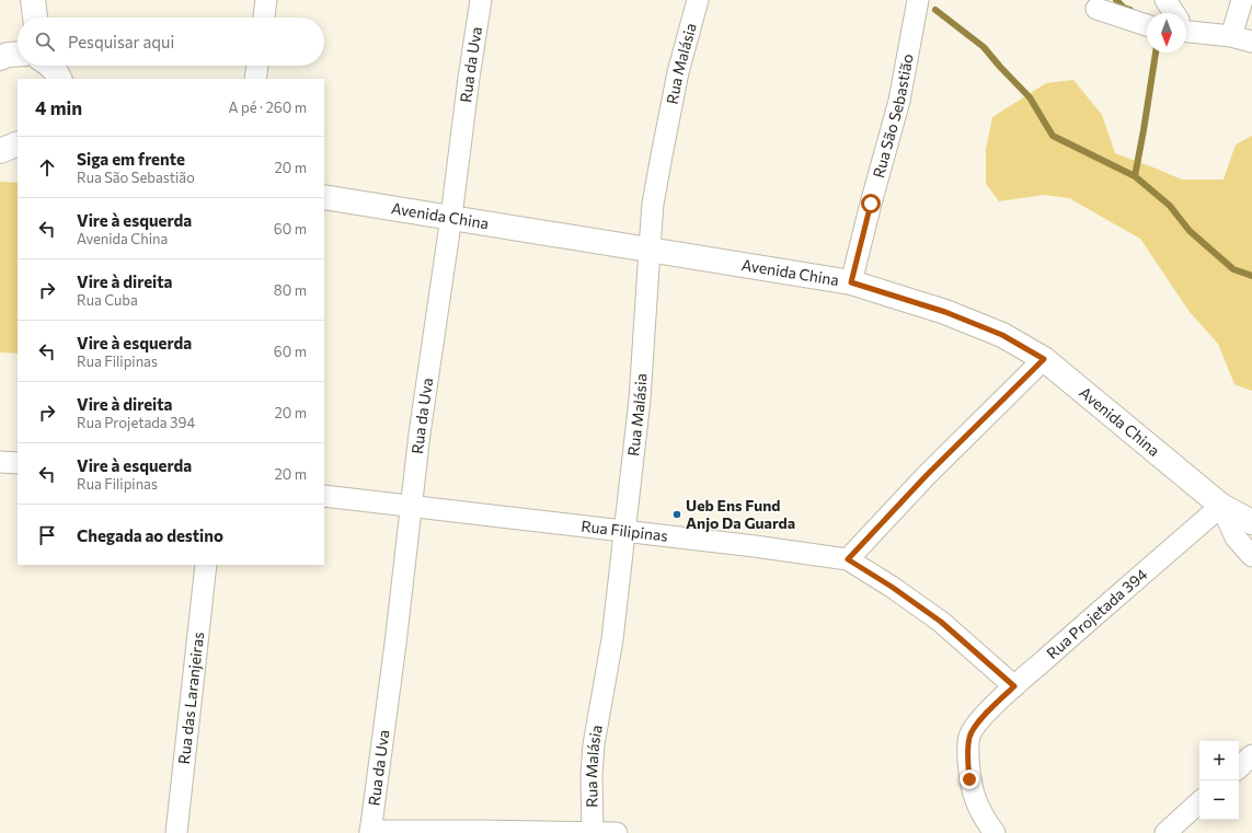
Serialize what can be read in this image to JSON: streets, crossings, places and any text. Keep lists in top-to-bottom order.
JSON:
{
  "streets": {
    "street": [
      "Rua da Uva",
      "Rua Malásia",
      "Rua São Sebastião",
      "Avenida China",
      "Rua Filipinas",
      "Rua Projetada 394",
      "Rua das Laranjeiras"
    ]
  },
  "crossings": [
    ["Rua da Uva", "Avenida China"],
    ["Rua da Uva", "Rua Filipinas"],
    ["Rua Malásia", "Avenida China"],
    ["Rua Malásia", "Rua Filipinas"],
    ["Rua São Sebastião", "Avenida China"],
    ["Avenida China", "Rua Projetada 394"],
    ["Rua Filipinas", "Rua Projetada 394"]
  ],
  "places": ["Ueb Ens Fund Anjo Da Guarda"],
  "north": "bottom",
  "page": {
    "search": "Pesquisar aqui",
    "heading": ["4 min", "A pé · 260 m"],
    "list": [
      ["Siga em frente", "Rua São Sebastião", "20 m"],
      ["Vire à esquerda", "Avenida China", "60 m"],
      ["Vire à direita", "Rua Cuba", "80 m"],
      ["Vire à esquerda", "Rua Filipinas", "60 m"],
      ["Vire à direita", "Rua Projetada 394", "20 m"],
      ["Vire à esquerda", "Rua Filipinas", "20 m"],
      "Chegada ao destino"
    ],
    "map_buttons": ["+", "−"]
  }
}
